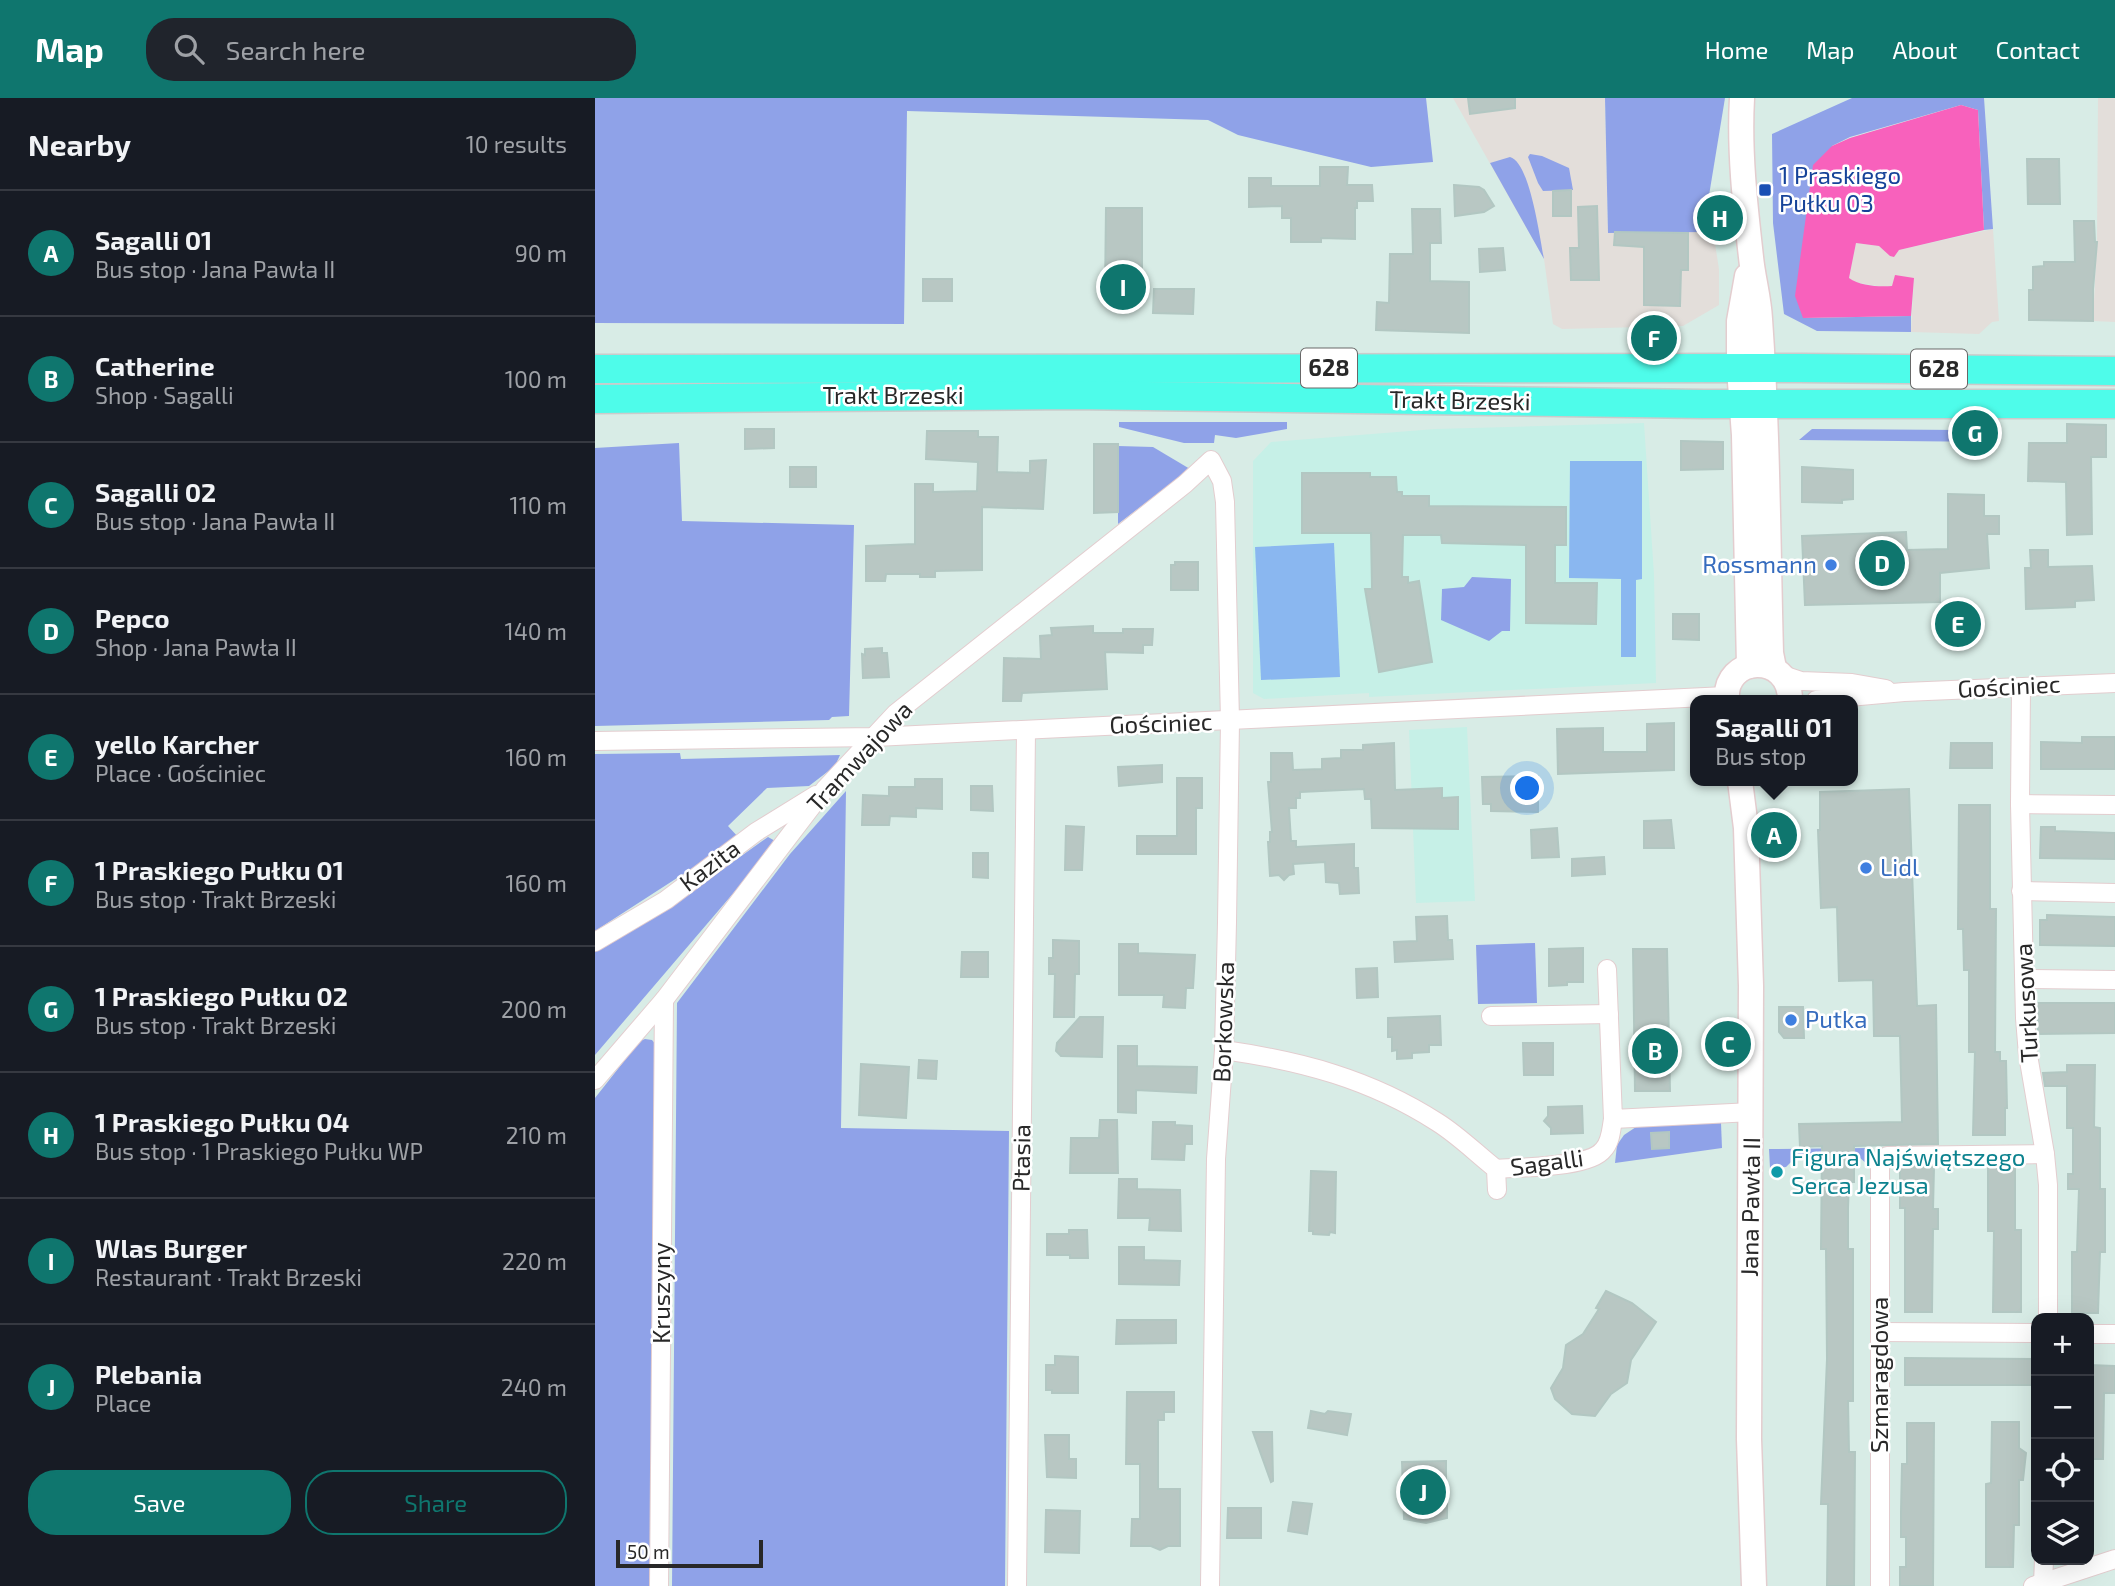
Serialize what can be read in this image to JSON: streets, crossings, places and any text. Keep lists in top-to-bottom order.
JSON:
{
  "streets": {
    "main road": ["628", "Trakt Brzeski"],
    "street": [
      "Gościniec",
      "Tramwajowa",
      "Kazita",
      "Turkusowa",
      "Borkowska",
      "Ptasia",
      "Sagalli",
      "Jana Pawła II",
      "Kruszyny",
      "Szmaragdowa"
    ]
  },
  "crossings": [
    ["Gościniec", "Tramwajowa"],
    ["Gościniec", "Turkusowa"],
    ["Gościniec", "Borkowska"],
    ["Gościniec", "Ptasia"],
    ["Tramwajowa", "Kazita"],
    ["Tramwajowa", "Borkowska"],
    ["Tramwajowa", "Kruszyny"],
    ["Turkusowa", "Szmaragdowa"]
  ],
  "places": {
    "transit": ["1 Praskiego Pułku 03"],
    "other": [
      "Rossmann",
      "Lidl",
      "Putka",
      "Figura Najświętszego Serca Jezusa"
    ]
  },
  "scale_bar": "50 m",
  "page": {
    "header": "Map",
    "search": "Search here",
    "nav": [
      "Home",
      "Map",
      "About",
      "Contact"
    ],
    "heading": ["Nearby", "10 results"],
    "list": [
      {
        "mark": "A",
        "name": "Sagalli 01",
        "note": "Bus stop · Jana Pawła II",
        "value": "90 m"
      },
      {
        "mark": "B",
        "name": "Catherine",
        "note": "Shop · Sagalli",
        "value": "100 m"
      },
      {
        "mark": "C",
        "name": "Sagalli 02",
        "note": "Bus stop · Jana Pawła II",
        "value": "110 m"
      },
      {
        "mark": "D",
        "name": "Pepco",
        "note": "Shop · Jana Pawła II",
        "value": "140 m"
      },
      {
        "mark": "E",
        "name": "yello Karcher",
        "note": "Place · Gościniec",
        "value": "160 m"
      },
      {
        "mark": "F",
        "name": "1 Praskiego Pułku 01",
        "note": "Bus stop · Trakt Brzeski",
        "value": "160 m"
      },
      {
        "mark": "G",
        "name": "1 Praskiego Pułku 02",
        "note": "Bus stop · Trakt Brzeski",
        "value": "200 m"
      },
      {
        "mark": "H",
        "name": "1 Praskiego Pułku 04",
        "note": "Bus stop · 1 Praskiego Pułku WP",
        "value": "210 m"
      },
      {
        "mark": "I",
        "name": "Wlas Burger",
        "note": "Restaurant · Trakt Brzeski",
        "value": "220 m"
      },
      {
        "mark": "J",
        "name": "Plebania",
        "note": "Place",
        "value": "240 m"
      }
    ],
    "pins": [
      "H",
      "I",
      "F",
      "G",
      "D",
      "E",
      "A",
      "C",
      "B",
      "J"
    ],
    "popup": ["Sagalli 01", "Bus stop"],
    "map_buttons": ["+", "−"],
    "buttons": ["Save", "Share"],
    "scale": "50 m"
  }
}
